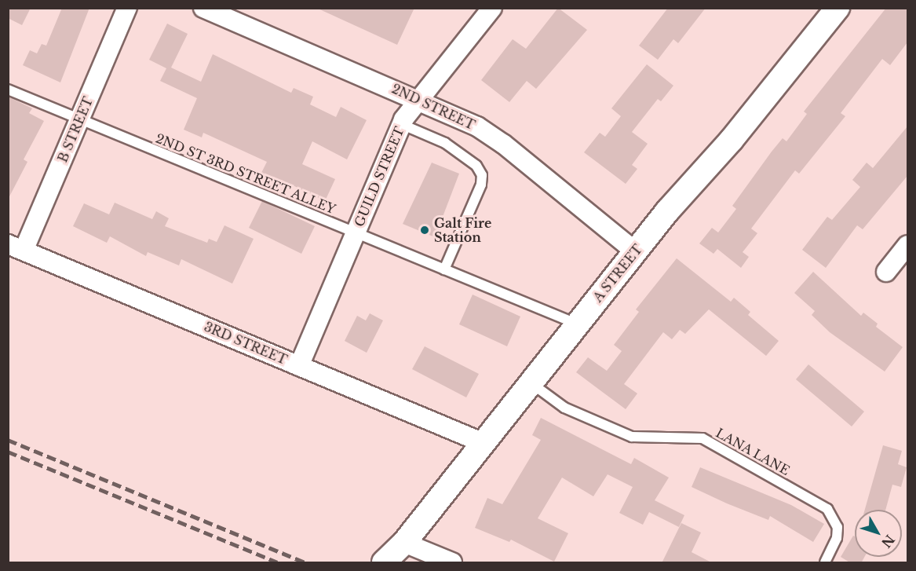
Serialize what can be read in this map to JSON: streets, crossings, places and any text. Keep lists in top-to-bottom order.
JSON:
{
  "streets": {
    "street": [
      "2ND STREET",
      "B STREET",
      "GUILD STREET",
      "A STREET",
      "3RD STREET"
    ],
    "lane": ["2ND ST 3RD STREET ALLEY", "LANA LANE"]
  },
  "crossings": [
    ["2ND STREET", "GUILD STREET"],
    ["2ND STREET", "A STREET"],
    ["B STREET", "2ND ST 3RD STREET ALLEY"],
    ["B STREET", "3RD STREET"],
    ["2ND ST 3RD STREET ALLEY", "GUILD STREET"],
    ["2ND ST 3RD STREET ALLEY", "A STREET"],
    ["GUILD STREET", "3RD STREET"],
    ["A STREET", "3RD STREET"],
    ["A STREET", "LANA LANE"]
  ],
  "places": ["Galt Fire Station"],
  "north": "bottom right"
}
